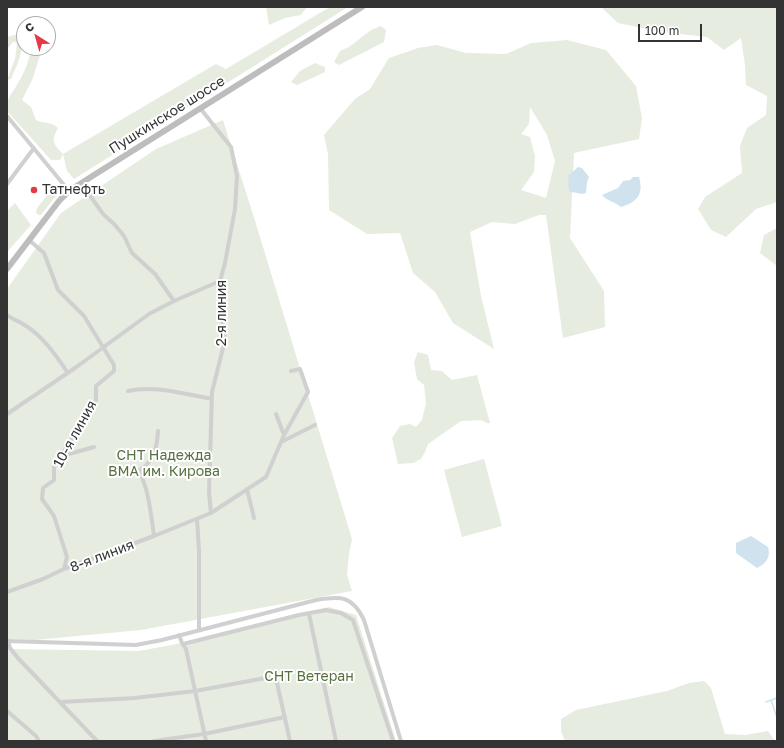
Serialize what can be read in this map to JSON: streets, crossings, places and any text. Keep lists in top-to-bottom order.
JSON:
{
  "streets": {
    "main road": ["Пушкинское шоссе"],
    "street": ["2-я линия", "10-я линия", "8-я линия"]
  },
  "crossings": [
    ["Пушкинское шоссе", "2-я линия"],
    ["10-я линия", "8-я линия"]
  ],
  "parks": ["СНТ Надежда ВМА им. Кирова", "СНТ Ветеран"],
  "places": ["Татнефть"],
  "scale_bar": "100 m",
  "north": "top left"
}
